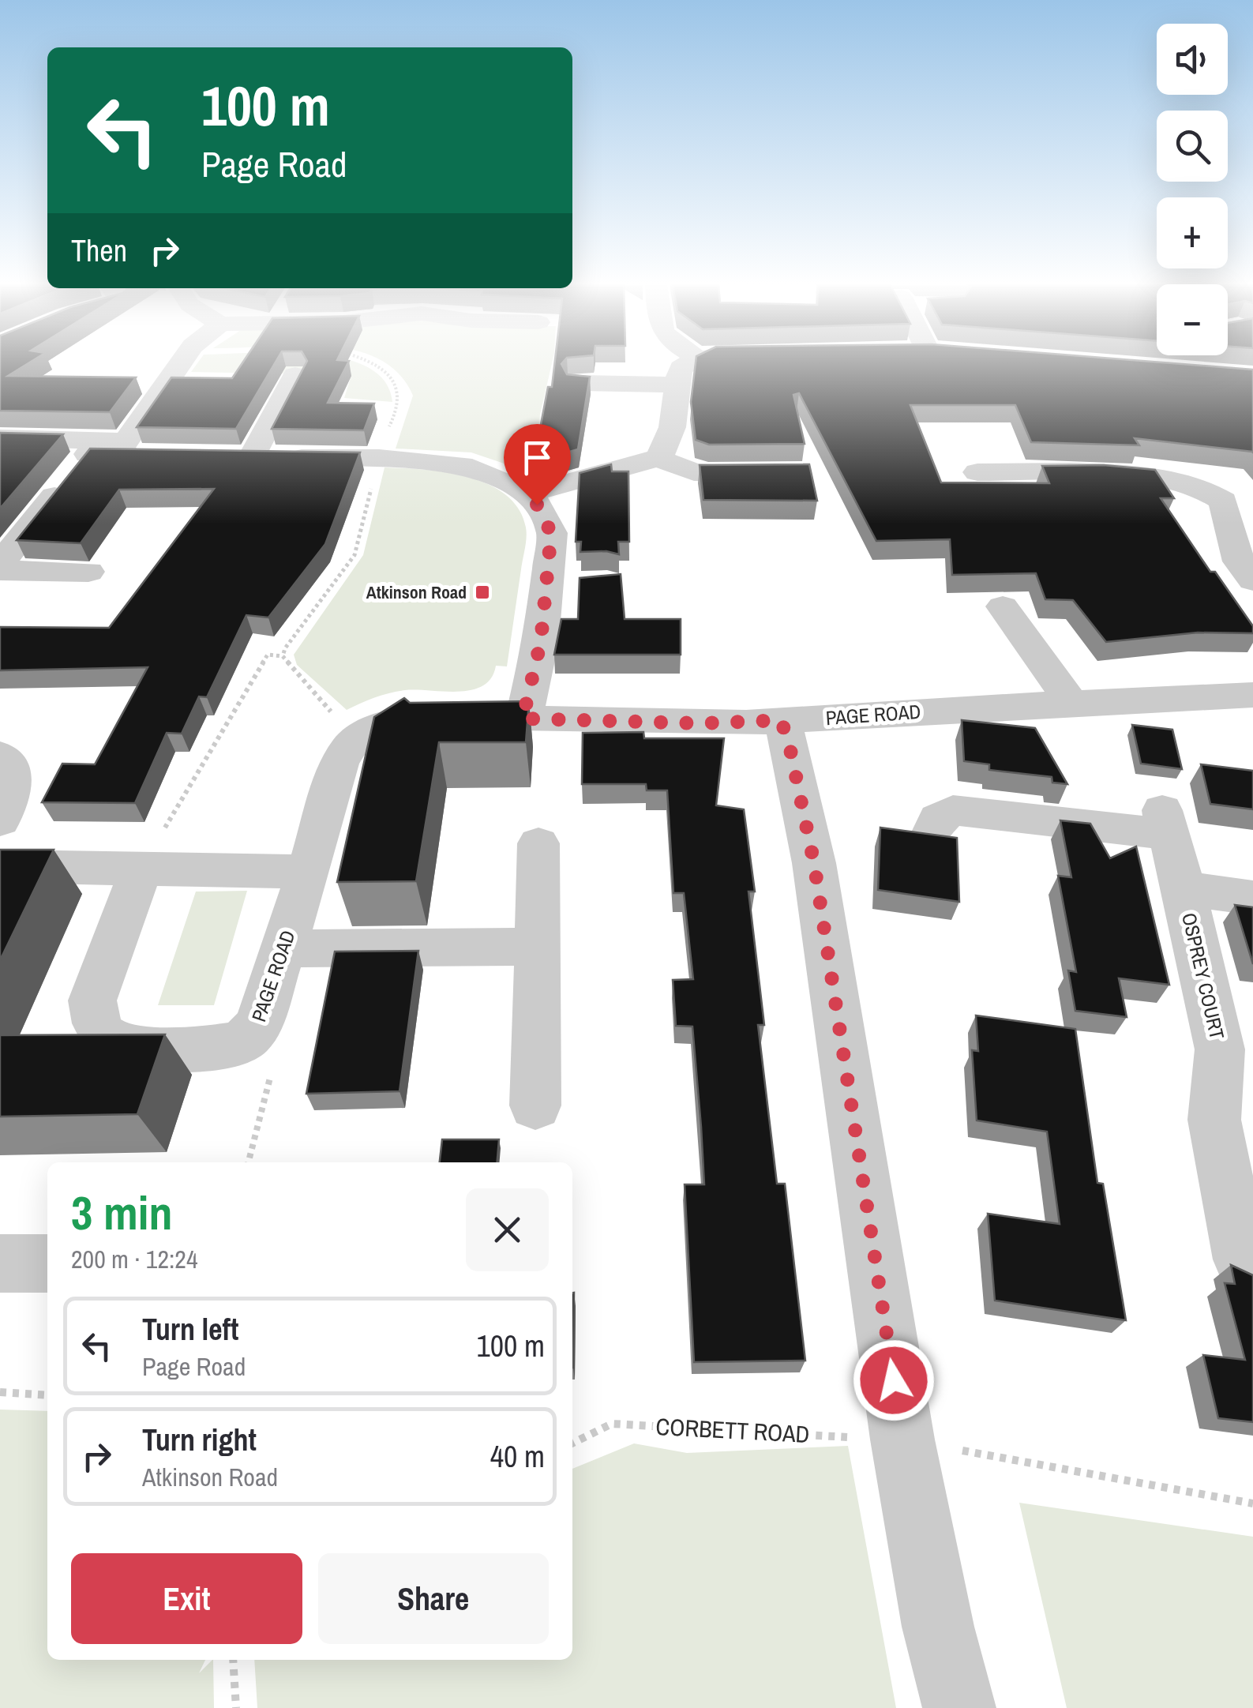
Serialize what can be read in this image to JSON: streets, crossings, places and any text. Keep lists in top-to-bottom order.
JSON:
{
  "streets": {
    "street": ["PAGE ROAD", "OSPREY COURT"],
    "path": ["CORBETT ROAD"]
  },
  "places": {
    "transit": ["Atkinson Road"]
  },
  "page": {
    "map_buttons": ["+", "−"],
    "turn": ["100 m", "Page Road"],
    "then": "Then",
    "heading": ["3 min", "200 m · 12:24"],
    "list": [
      {
        "name": "Turn left",
        "note": "Page Road",
        "value": "100 m"
      },
      {
        "name": "Turn right",
        "note": "Atkinson Road",
        "value": "40 m"
      }
    ],
    "buttons": ["Exit", "Share"]
  }
}
